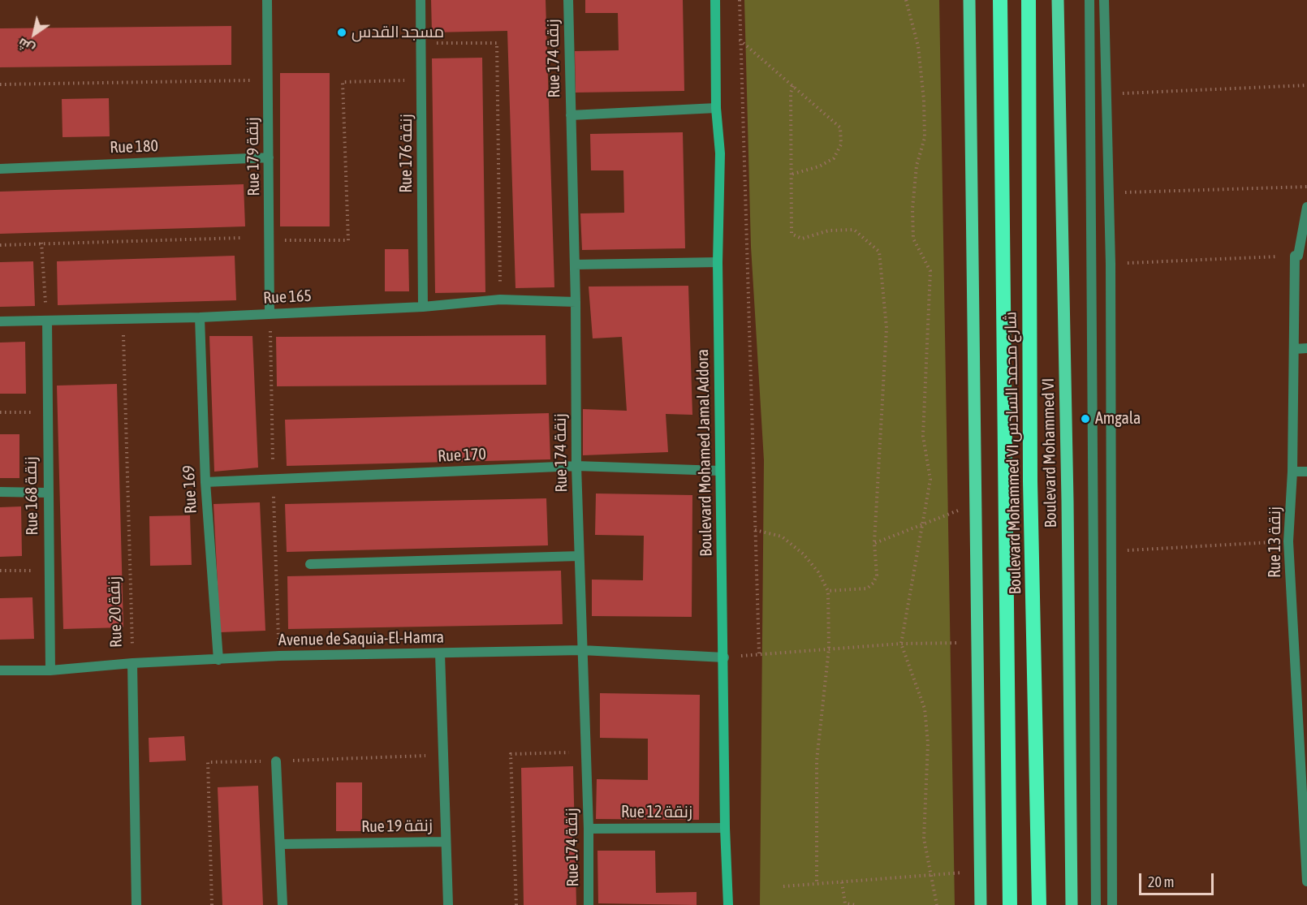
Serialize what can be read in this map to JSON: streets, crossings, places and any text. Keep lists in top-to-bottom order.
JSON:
{
  "streets": {
    "highway": ["Boulevard Mohammed VI شارع محمد السادس"],
    "main road": ["Boulevard Mohammed VI"],
    "street": [
      "Rue 174 زنقة",
      "Rue 180",
      "Rue 176 زنقة",
      "Rue 179 زنقة",
      "Rue 165",
      "Boulevard Mohamed Jamal Addora",
      "Rue 170",
      "Rue 169",
      "Rue 168 زنقة",
      "Rue 13 زنقة",
      "Rue 20 زنقة",
      "Avenue de Saquia-El-Hamra",
      "Rue 12 زنقة",
      "Rue 19 زنقة"
    ]
  },
  "crossings": [
    ["Rue 174 زنقة", "Rue 165"],
    ["Rue 174 زنقة", "Rue 170"],
    ["Rue 174 زنقة", "Avenue de Saquia-El-Hamra"],
    ["Rue 174 زنقة", "Rue 12 زنقة"],
    ["Rue 180", "Rue 179 زنقة"],
    ["Rue 176 زنقة", "Rue 165"],
    ["Rue 179 زنقة", "Rue 165"],
    ["Rue 165", "Rue 169"],
    ["Rue 165", "Rue 168 زنقة"],
    ["Rue 165", "Rue 20 زنقة"],
    ["Boulevard Mohamed Jamal Addora", "Rue 170"],
    ["Boulevard Mohamed Jamal Addora", "Avenue de Saquia-El-Hamra"],
    ["Boulevard Mohamed Jamal Addora", "Rue 12 زنقة"],
    ["Rue 170", "Rue 169"],
    ["Rue 169", "Avenue de Saquia-El-Hamra"],
    ["Rue 168 زنقة", "Avenue de Saquia-El-Hamra"],
    ["Rue 20 زنقة", "Avenue de Saquia-El-Hamra"],
    ["Avenue de Saquia-El-Hamra", "Rue 19 زنقة"]
  ],
  "places": ["مسجد القدس", "Amgala"],
  "scale_bar": "20 m",
  "north": "bottom left"
}
